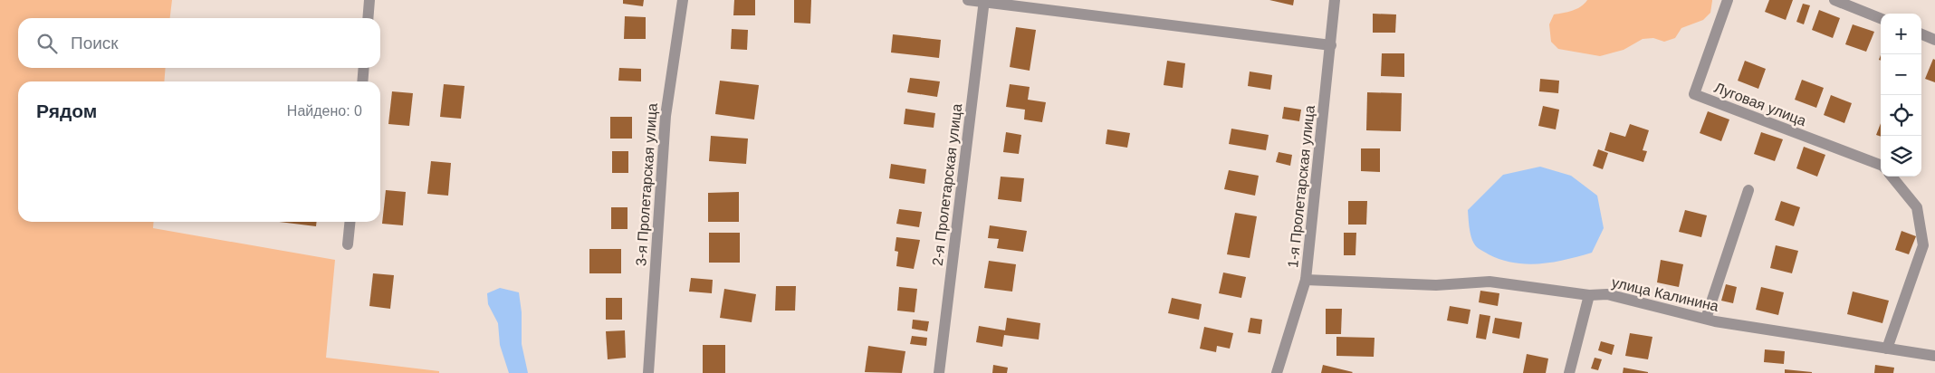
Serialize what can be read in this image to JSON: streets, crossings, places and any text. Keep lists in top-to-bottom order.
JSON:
{
  "streets": {
    "street": [
      "Луговая улица",
      "3-я Пролетарская улица",
      "2-я Пролетарская улица",
      "1-я Пролетарская улица",
      "улица Калинина"
    ]
  },
  "crossings": [
    ["1-я Пролетарская улица", "улица Калинина"]
  ],
  "page": {
    "map_buttons": ["+", "−"],
    "search": "Поиск",
    "heading": ["Рядом", "Найдено: 0"]
  }
}
